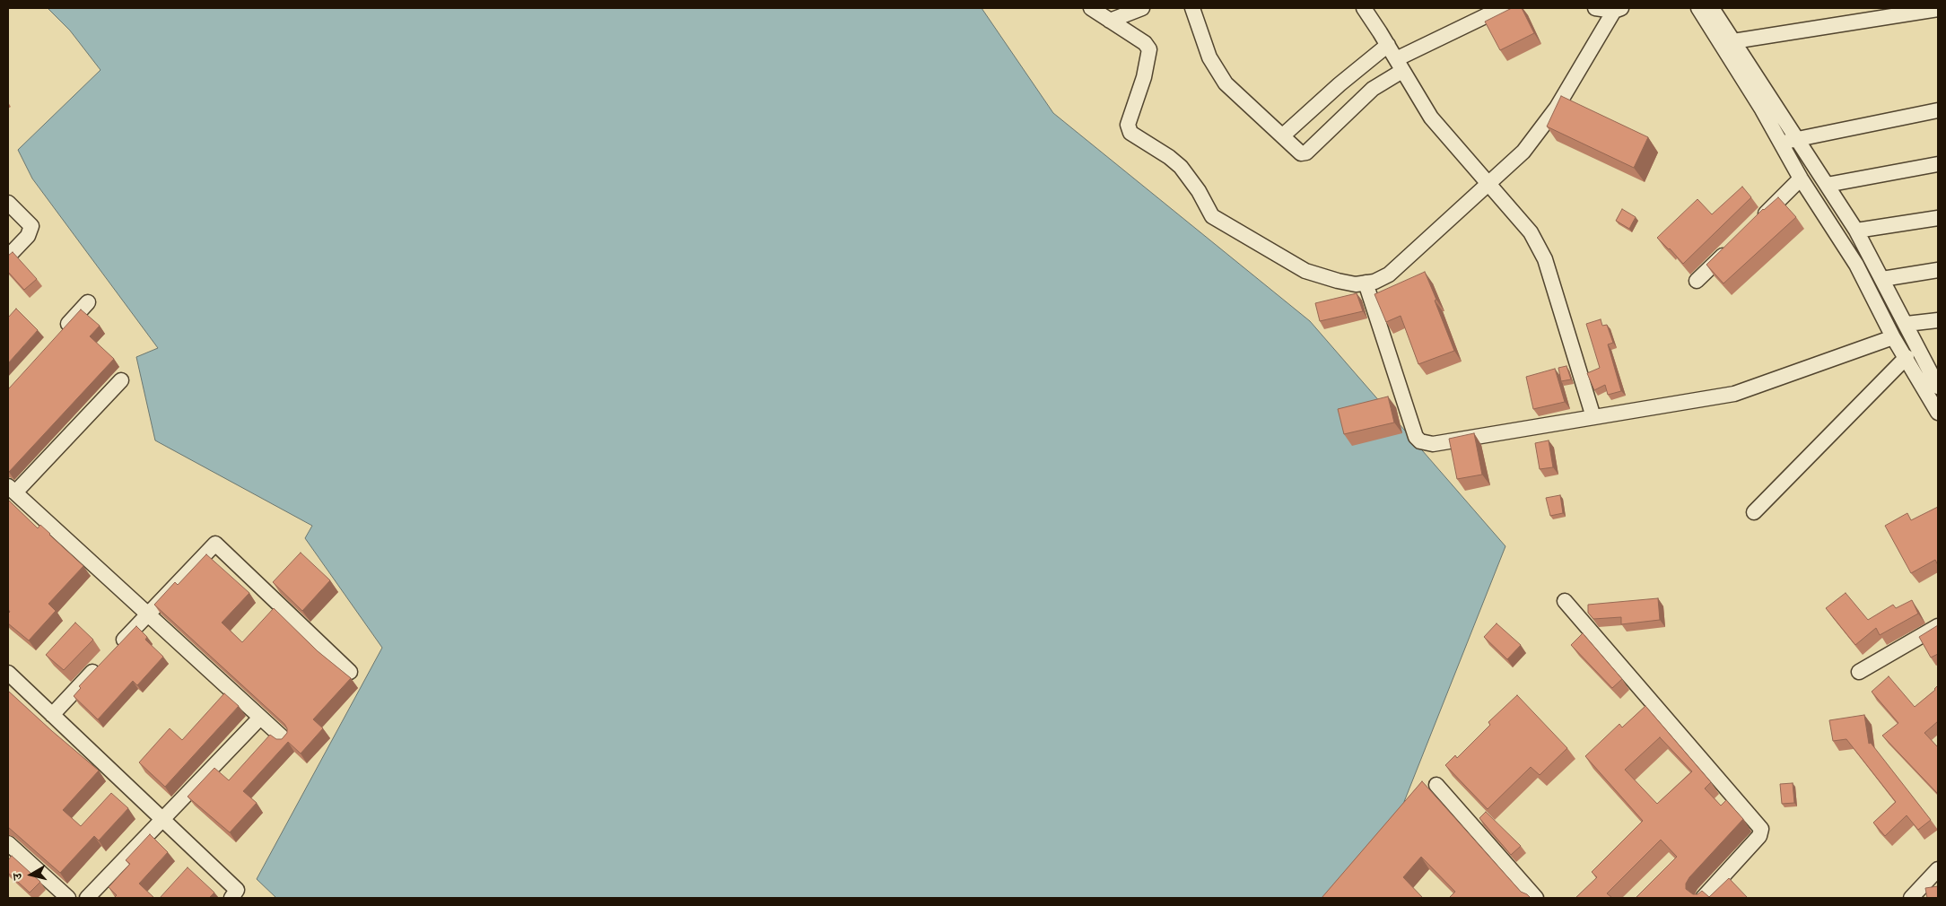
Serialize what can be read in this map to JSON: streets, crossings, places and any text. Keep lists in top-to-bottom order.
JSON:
{
  "north": "left"
}
